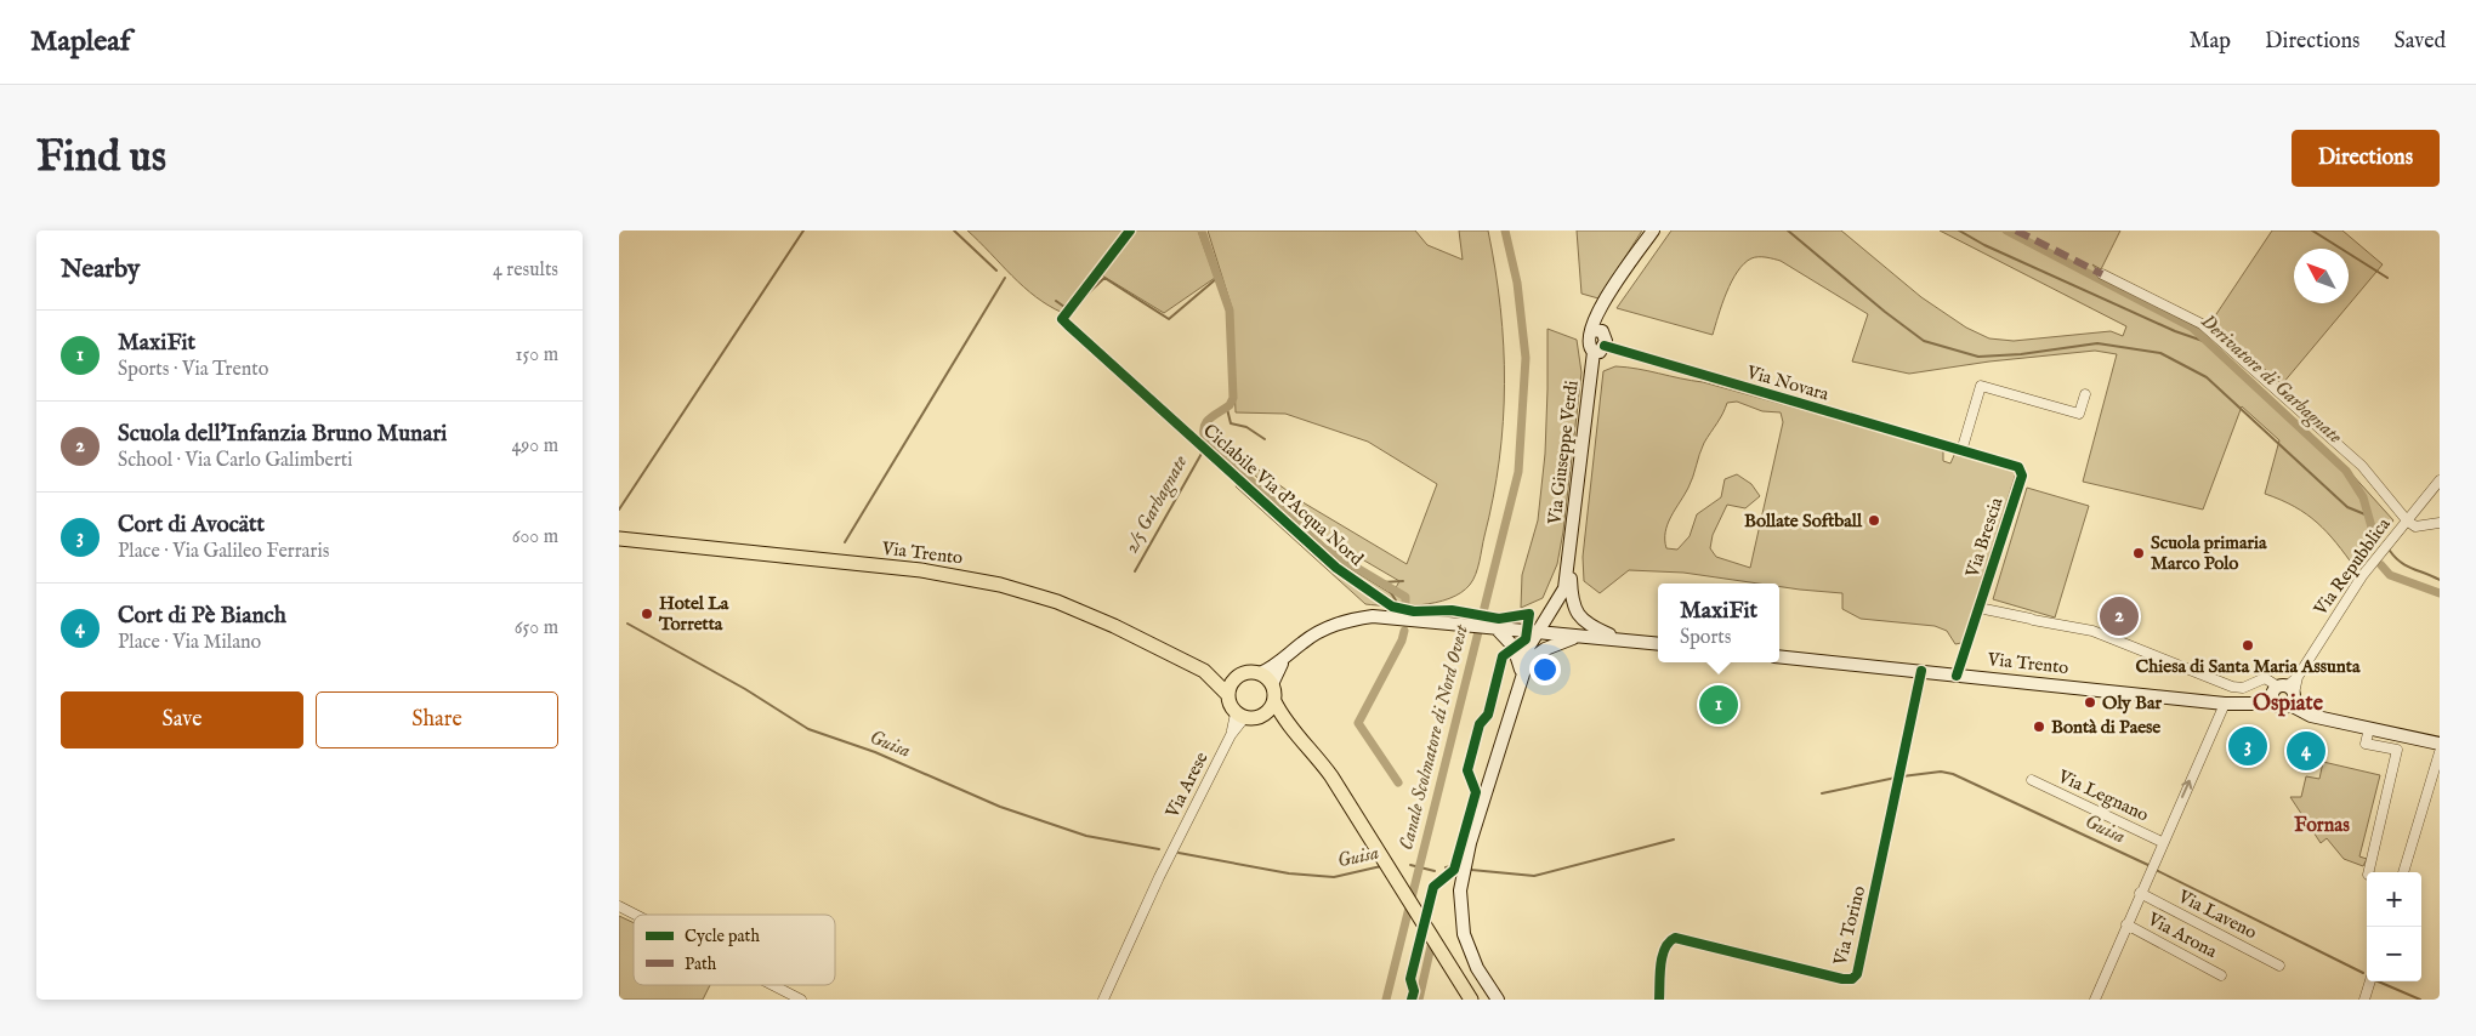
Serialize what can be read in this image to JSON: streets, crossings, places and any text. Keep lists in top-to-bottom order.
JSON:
{
  "streets": {
    "main road": ["Via Trento"],
    "street": [
      "Via Novara",
      "Via Giuseppe Verdi",
      "Via Brescia",
      "Via Repubblica",
      "Via Arese",
      "Via Legnano",
      "Via Laveno",
      "Via Torino",
      "Via Arona"
    ],
    "cycle path": ["Ciclabile Via d’Acqua Nord"]
  },
  "crossings": [
    ["Via Novara", "Via Giuseppe Verdi"],
    ["Via Novara", "Via Brescia"],
    ["Via Giuseppe Verdi", "Via Trento"],
    ["Via Brescia", "Via Trento"],
    ["Via Trento", "Via Arese"],
    ["Via Trento", "Via Torino"]
  ],
  "districts": ["Ospiate", "Fornas"],
  "water": [
    "Derivatore di Garbagnate",
    "2/5 Garbagnate",
    "Canale Scolmatore di Nord Ovest",
    "Guisa"
  ],
  "places": [
    "Bollate Softball",
    "Scuola primaria Marco Polo",
    "Hotel La Torretta",
    "Chiesa di Santa Maria Assunta",
    "Oly Bar",
    "Bontà di Paese"
  ],
  "legend": ["Cycle path", "Path"],
  "north": "top left",
  "page": {
    "header": "Mapleaf",
    "nav": ["Map", "Directions", "Saved"],
    "buttons": [
      "Directions",
      ["Save", "Share"]
    ],
    "title": "Find us",
    "heading": ["Nearby", "4 results"],
    "list": [
      {
        "mark": "1",
        "name": "MaxiFit",
        "note": "Sports · Via Trento",
        "value": "150 m"
      },
      {
        "mark": "2",
        "name": "Scuola dell'Infanzia Bruno Munari",
        "note": "School · Via Carlo Galimberti",
        "value": "490 m"
      },
      {
        "mark": "3",
        "name": "Cort di Avocätt",
        "note": "Place · Via Galileo Ferraris",
        "value": "600 m"
      },
      {
        "mark": "4",
        "name": "Cort di Pè Bianch",
        "note": "Place · Via Milano",
        "value": "650 m"
      }
    ],
    "popup": ["MaxiFit", "Sports"],
    "pins": [
      "2",
      "1",
      "3",
      "4"
    ],
    "map_buttons": ["+", "−"]
  }
}
